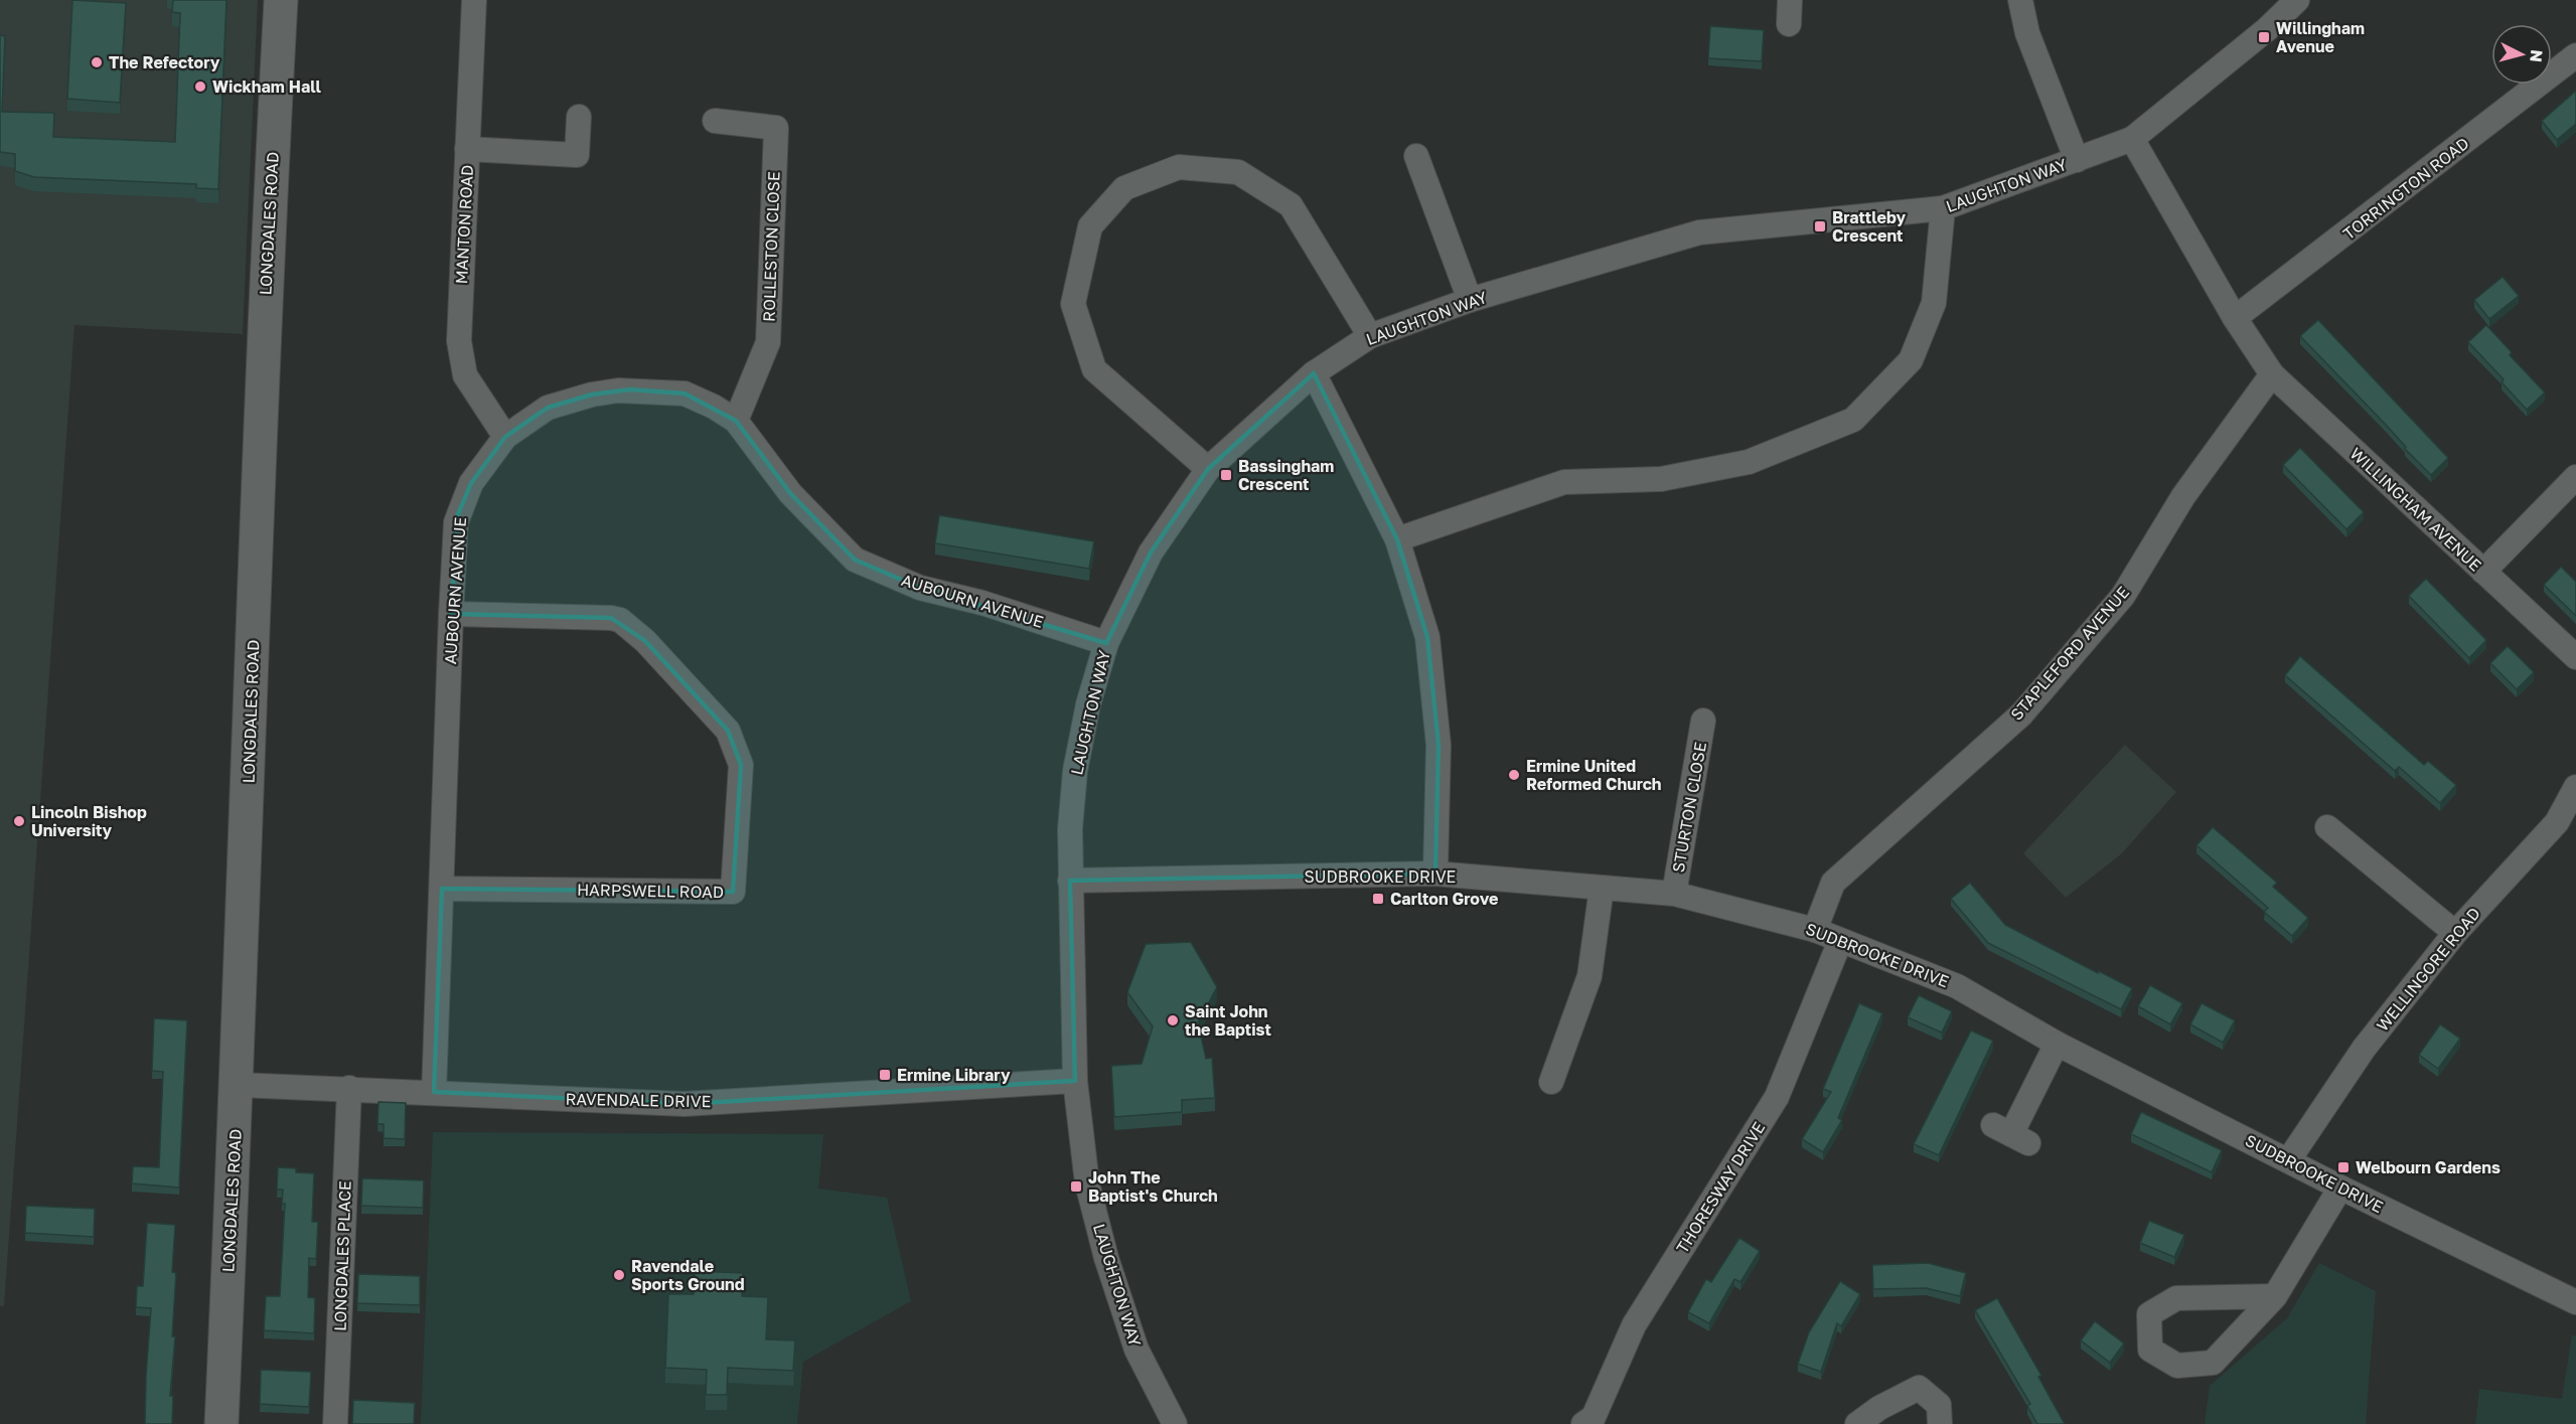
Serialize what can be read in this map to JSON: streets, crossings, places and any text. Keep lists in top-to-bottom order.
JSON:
{
  "streets": {
    "main road": ["LONGDALES ROAD"],
    "street": [
      "LAUGHTON WAY",
      "TORRINGTON ROAD",
      "MANTON ROAD",
      "ROLLESTON CLOSE",
      "WILLINGHAM AVENUE",
      "AUBOURN AVENUE",
      "STAPLEFORD AVENUE",
      "STURTON CLOSE",
      "SUDBROOKE DRIVE",
      "HARPSWELL ROAD",
      "WELLINGORE ROAD",
      "RAVENDALE DRIVE",
      "THORESWAY DRIVE",
      "LONGDALES PLACE"
    ]
  },
  "crossings": [
    ["LAUGHTON WAY", "WILLINGHAM AVENUE"],
    ["LAUGHTON WAY", "AUBOURN AVENUE"],
    ["LAUGHTON WAY", "SUDBROOKE DRIVE"],
    ["LAUGHTON WAY", "RAVENDALE DRIVE"],
    ["TORRINGTON ROAD", "WILLINGHAM AVENUE"],
    ["LONGDALES ROAD", "RAVENDALE DRIVE"],
    ["MANTON ROAD", "AUBOURN AVENUE"],
    ["ROLLESTON CLOSE", "AUBOURN AVENUE"],
    ["WILLINGHAM AVENUE", "STAPLEFORD AVENUE"],
    ["AUBOURN AVENUE", "HARPSWELL ROAD"],
    ["AUBOURN AVENUE", "RAVENDALE DRIVE"],
    ["STAPLEFORD AVENUE", "SUDBROOKE DRIVE"],
    ["STURTON CLOSE", "SUDBROOKE DRIVE"],
    ["SUDBROOKE DRIVE", "WELLINGORE ROAD"],
    ["SUDBROOKE DRIVE", "THORESWAY DRIVE"],
    ["RAVENDALE DRIVE", "LONGDALES PLACE"]
  ],
  "places": {
    "transit": [
      "Willingham Avenue",
      "Brattleby Crescent",
      "Bassingham Crescent",
      "Carlton Grove",
      "Ermine Library",
      "Welbourn Gardens",
      "John The Baptist's Church"
    ],
    "other": [
      "The Refectory",
      "Wickham Hall",
      "Ermine United Reformed Church",
      "Lincoln Bishop University",
      "Saint John the Baptist",
      "Ravendale Sports Ground"
    ]
  },
  "north": "right"
}
